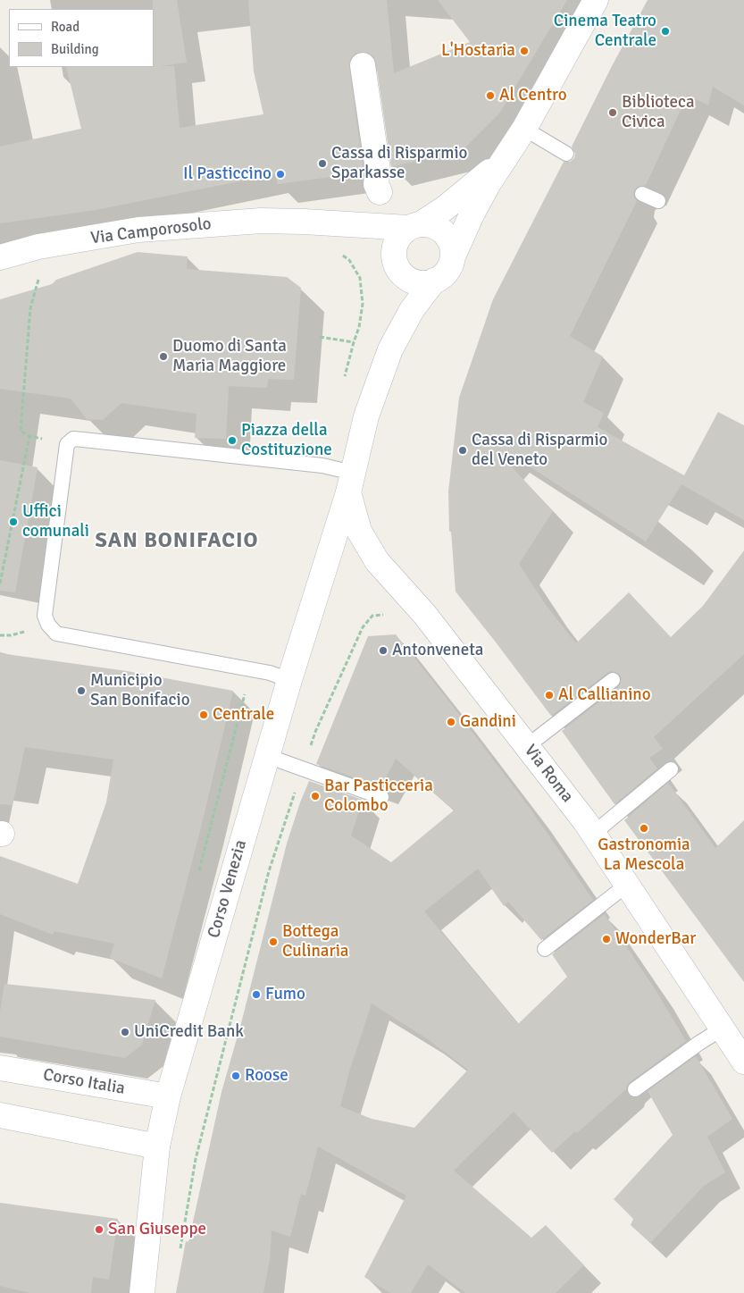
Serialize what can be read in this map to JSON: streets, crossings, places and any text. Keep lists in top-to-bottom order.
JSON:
{
  "streets": {
    "street": [
      "Via Camporosolo",
      "Via Roma",
      "Corso Venezia",
      "Corso Italia"
    ]
  },
  "crossings": [
    ["Via Roma", "Corso Venezia"],
    ["Corso Venezia", "Corso Italia"]
  ],
  "districts": ["SAN BONIFACIO"],
  "places": [
    "Cinema Teatro Centrale",
    "L'Hostaria",
    "Al Centro",
    "Biblioteca Civica",
    "Cassa di Risparmio Sparkasse",
    "Il Pasticcino",
    "Duomo di Santa Maria Maggiore",
    "Piazza della Costituzione",
    "Cassa di Risparmio del Veneto",
    "Uffici comunali",
    "Antonveneta",
    "Municipio San Bonifacio",
    "Al Callianino",
    "Centrale",
    "Gandini",
    "Bar Pasticceria Colombo",
    "Gastronomia La Mescola",
    "WonderBar",
    "Bottega Culinaria",
    "Fumo",
    "UniCredit Bank",
    "Roose",
    "San Giuseppe"
  ],
  "legend": ["Road", "Building"]
}
